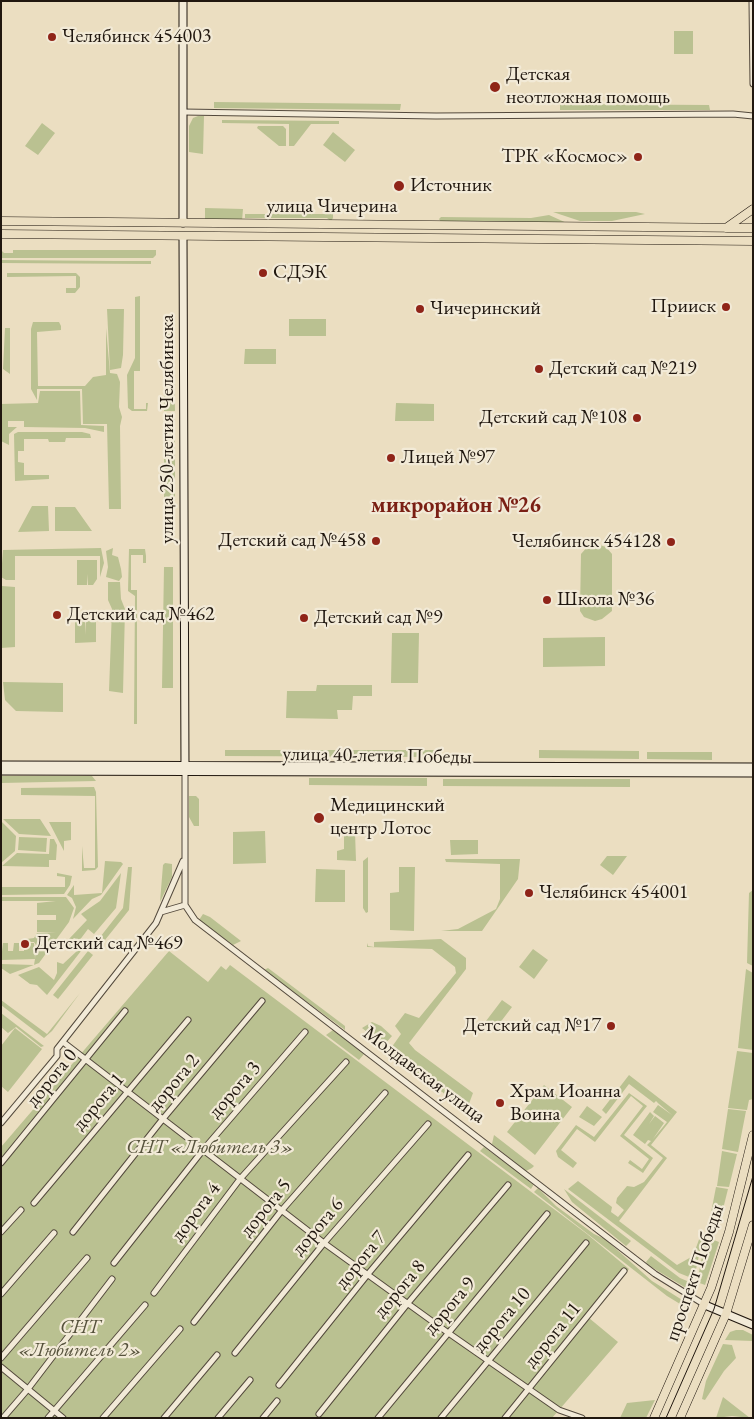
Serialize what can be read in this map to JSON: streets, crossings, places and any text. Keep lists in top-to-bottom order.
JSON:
{
  "streets": {
    "main road": ["улица Чичерина", "улица 250-летия Челябинска", "проспект Победы"],
    "street": [
      "улица 40-летия Победы",
      "Молдавская улица",
      "дорога 0",
      "дорога 2",
      "дорога 3",
      "дорога 1",
      "дорога 5",
      "дорога 4",
      "дорога 6",
      "дорога 7",
      "дорога 8",
      "дорога 9",
      "дорога 10",
      "дорога 11"
    ]
  },
  "crossings": [
    ["улица Чичерина", "улица 250-летия Челябинска"],
    ["улица 250-летия Челябинска", "улица 40-летия Победы"],
    ["улица 250-летия Челябинска", "Молдавская улица"],
    ["Молдавская улица", "проспект Победы"]
  ],
  "districts": ["микрорайон №26"],
  "parks": ["СНТ «Любитель 3»", "СНТ «Любитель 2»"],
  "places": [
    "Челябинск 454003",
    "Детская неотложная помощь",
    "ТРК «Космос»",
    "Источник",
    "СДЭК",
    "Прииск",
    "Чичеринский",
    "Детский сад №219",
    "Детский сад №108",
    "Лицей №97",
    "Детский сад №458",
    "Челябинск 454128",
    "Школа №36",
    "Детский сад №462",
    "Детский сад №9",
    "Медицинский центр Лотос",
    "Челябинск 454001",
    "Детский сад №469",
    "Детский сад №17",
    "Храм Иоанна Воина"
  ]
}
